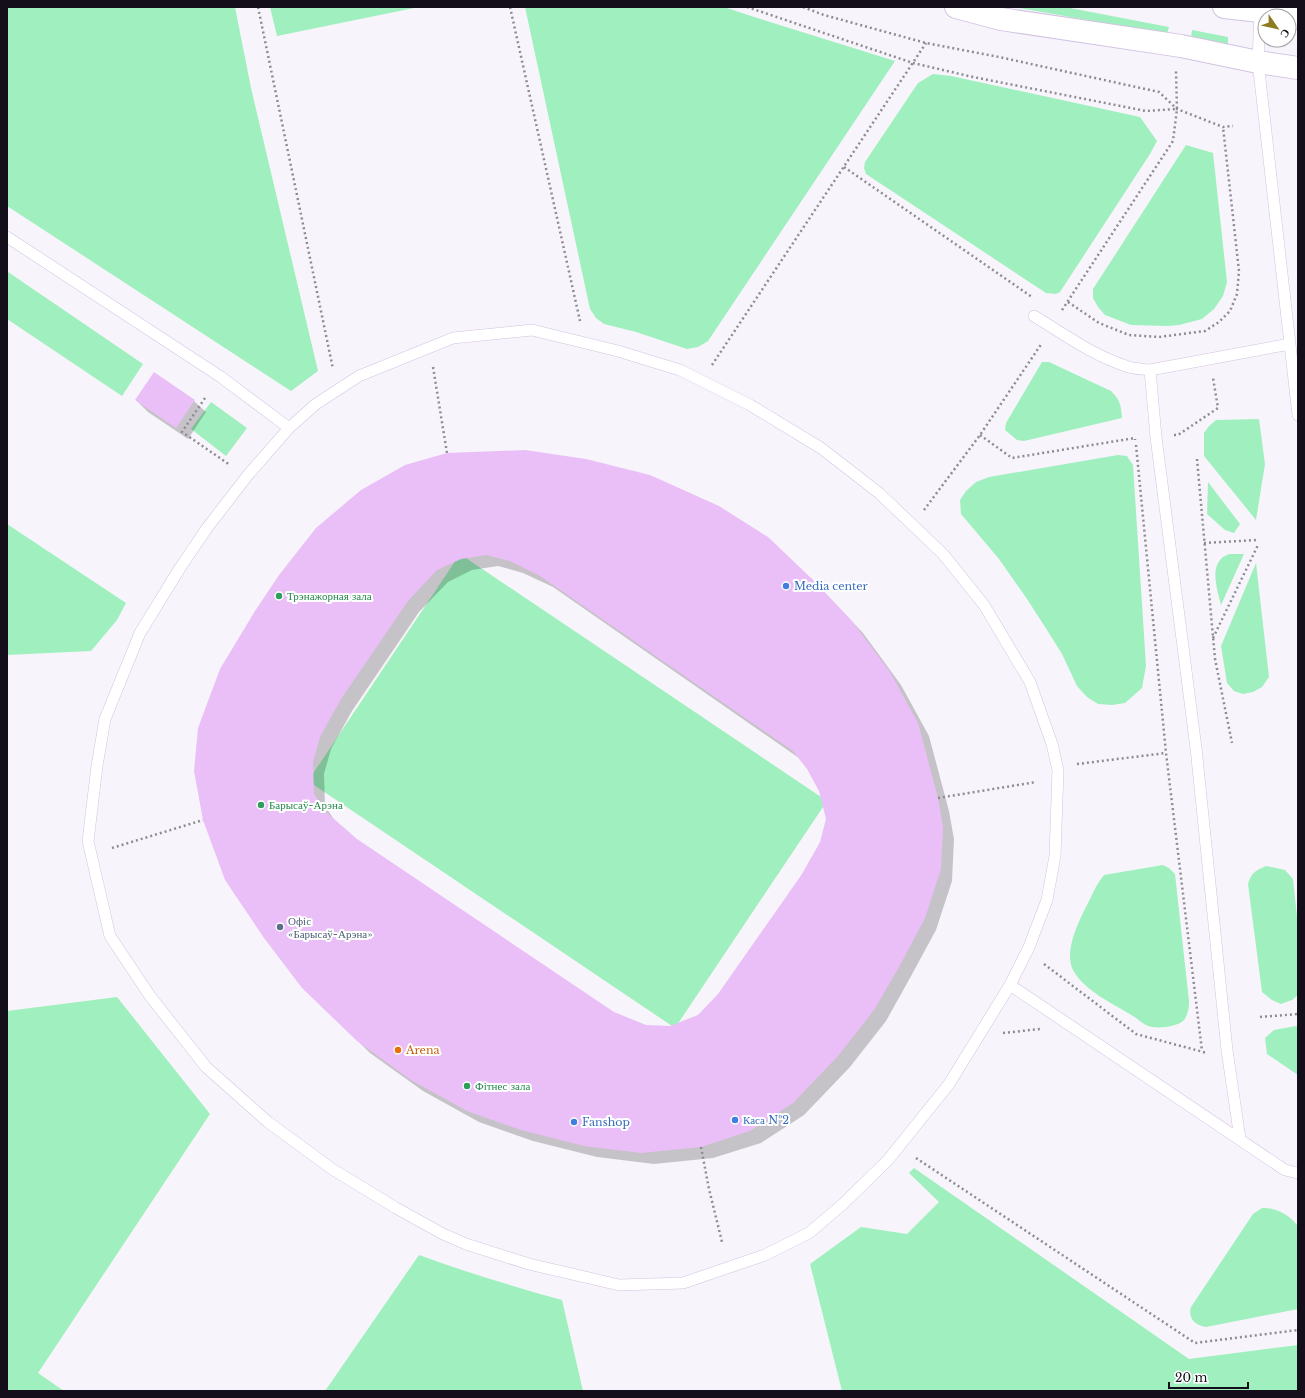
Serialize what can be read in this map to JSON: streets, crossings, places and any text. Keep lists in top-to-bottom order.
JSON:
{
  "places": [
    "Media center",
    "Трэнажорная зала",
    "Барысаў-Арэна",
    "Офіс «Барысаў-Арэна»",
    "Arena",
    "Фітнес зала",
    "Каса №2",
    "Fanshop"
  ],
  "scale_bar": "20 m",
  "north": "bottom right"
}
